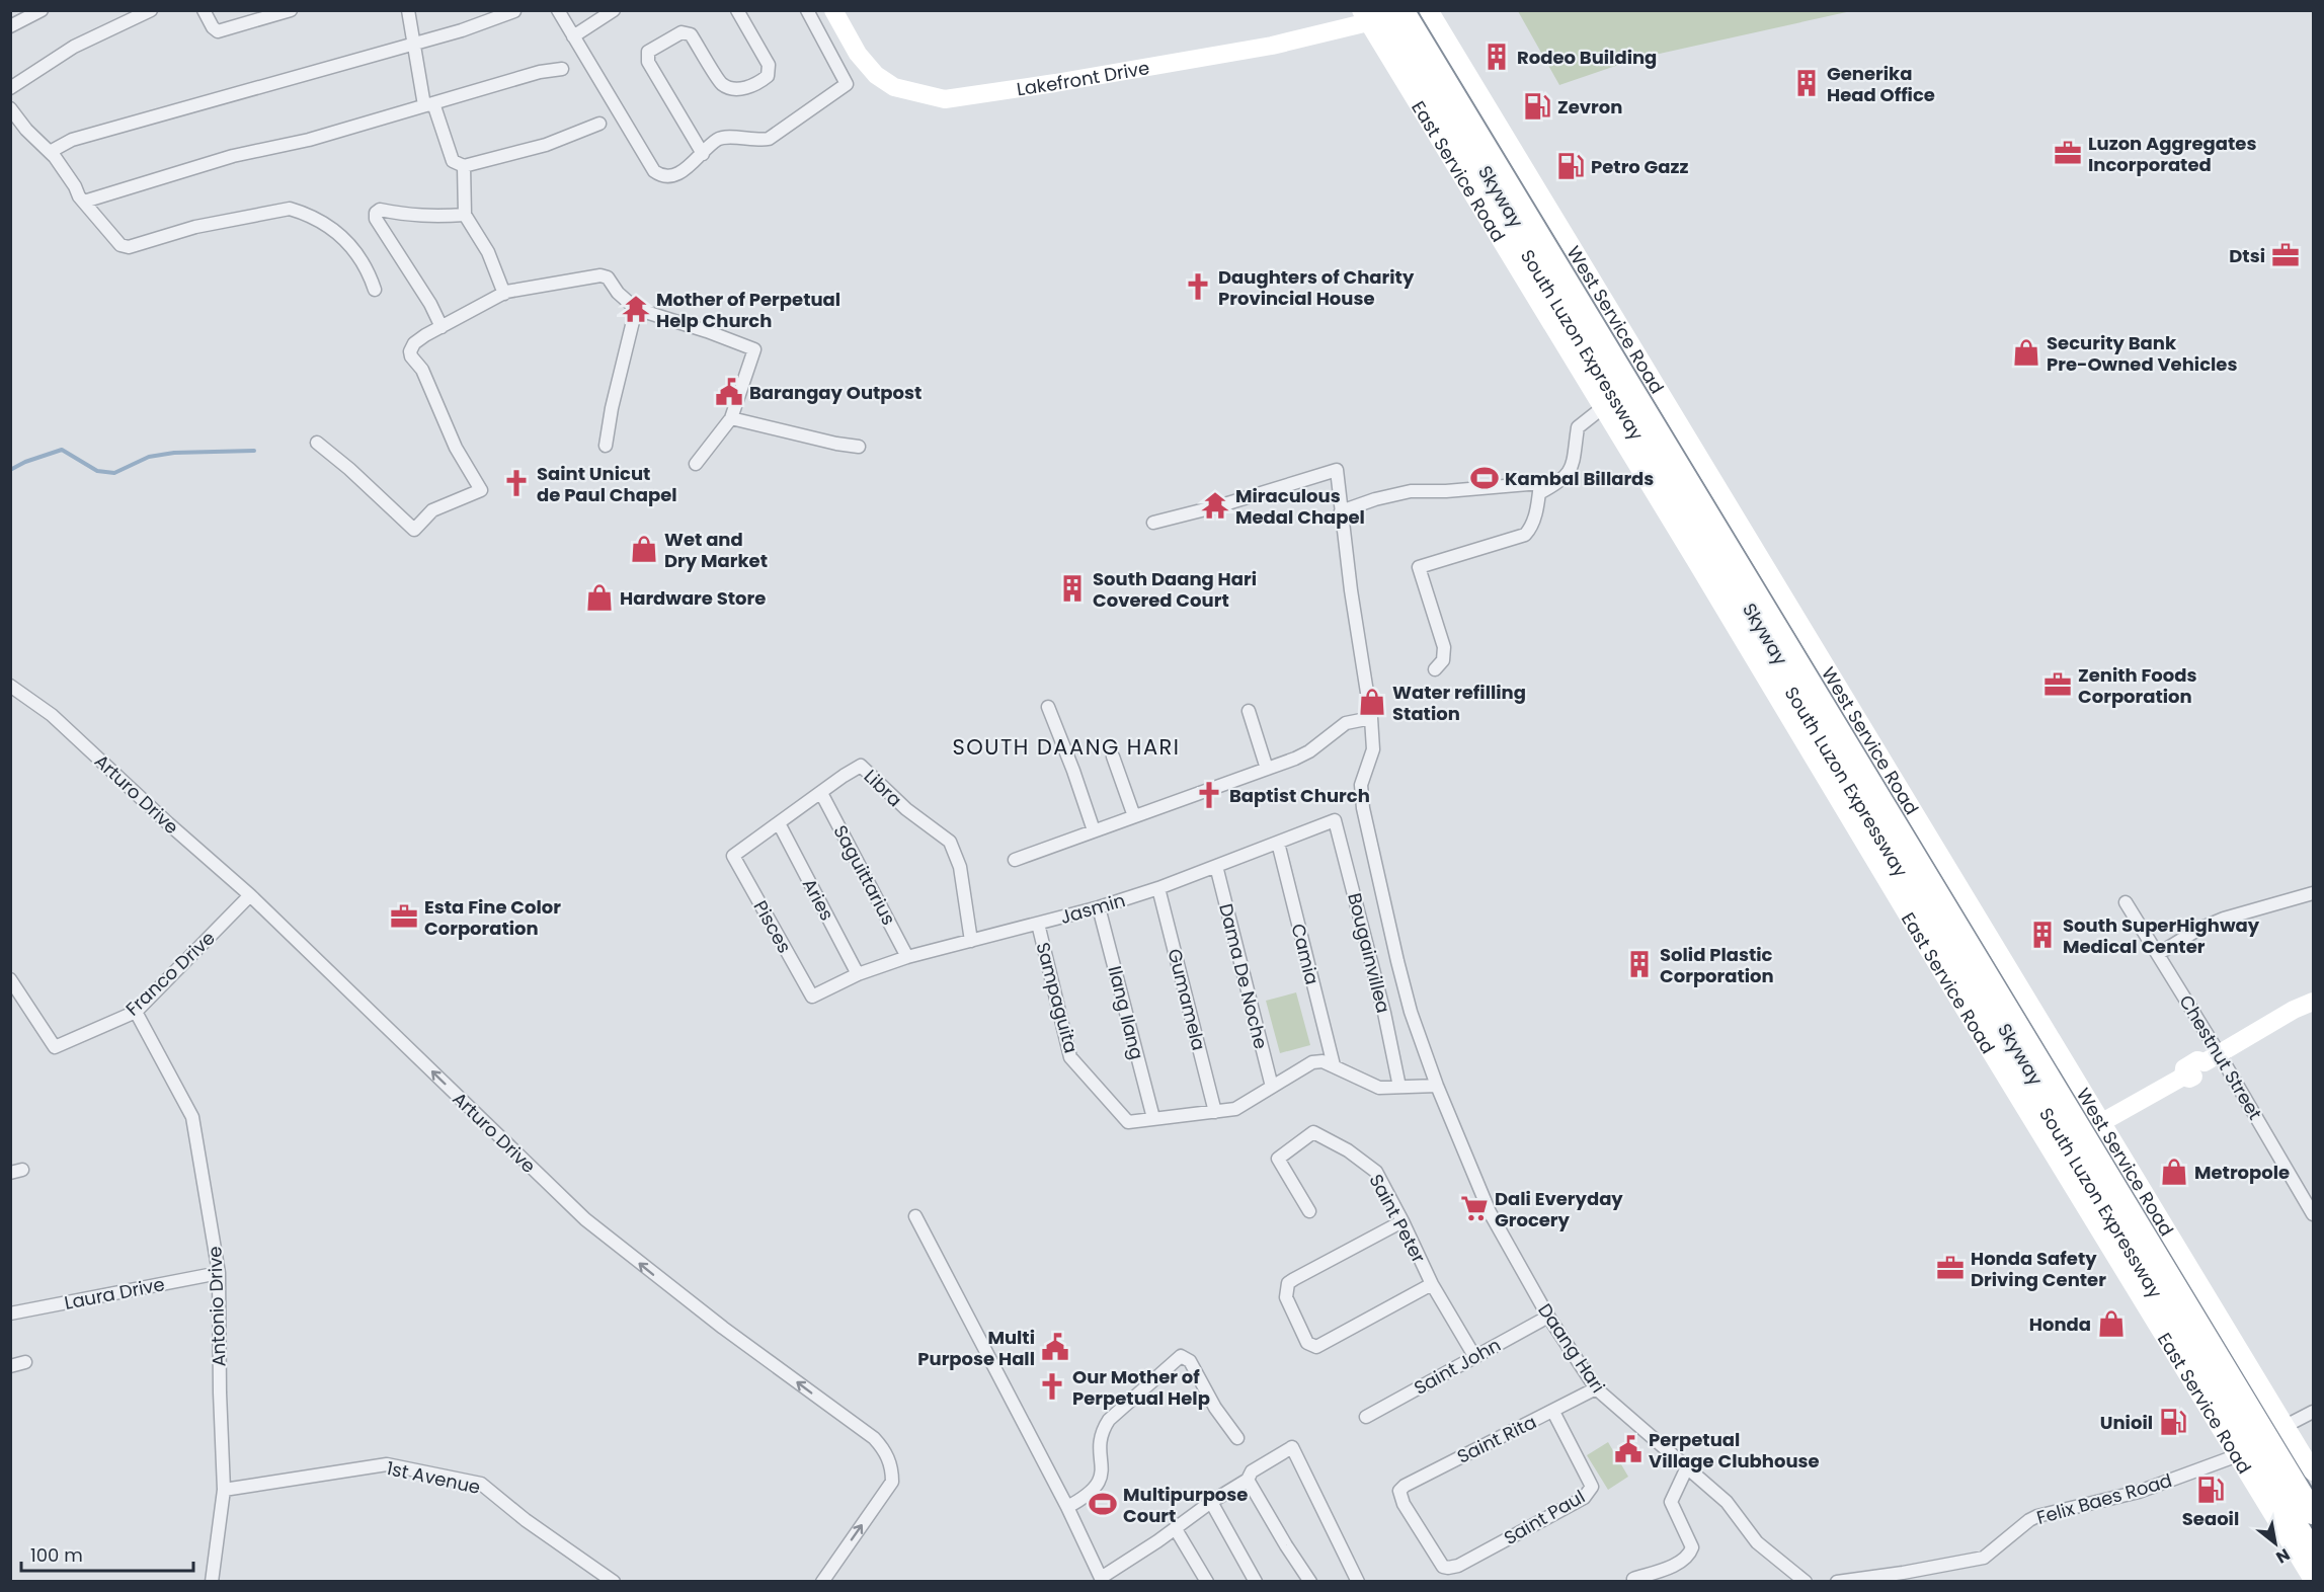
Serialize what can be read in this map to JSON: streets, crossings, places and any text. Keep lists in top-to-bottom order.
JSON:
{
  "streets": {
    "highway": ["Skyway", "South Luzon Expressway"],
    "main road": ["Lakefront Drive", "East Service Road", "West Service Road"],
    "street": [
      "Libra",
      "Arturo Drive",
      "Saguittarius",
      "Aries",
      "Jasmin",
      "Pisces",
      "Bougainvillea",
      "Camia",
      "Franco Drive",
      "Dama De Noche",
      "Sampaguita",
      "Gumamela",
      "Ilang Ilang",
      "Chestnut Street",
      "Saint Peter",
      "Laura Drive",
      "Antonio Drive",
      "Daang Hari",
      "Saint John",
      "Saint Rita",
      "1st Avenue",
      "Felix Baes Road",
      "Saint Paul"
    ]
  },
  "crossings": [
    ["Lakefront Drive", "East Service Road"],
    ["Lakefront Drive", "Skyway"],
    ["Lakefront Drive", "South Luzon Expressway"],
    ["East Service Road", "Skyway"],
    ["East Service Road", "South Luzon Expressway"],
    ["East Service Road", "Felix Baes Road"],
    ["Skyway", "South Luzon Expressway"],
    ["Libra", "Saguittarius"],
    ["Libra", "Aries"],
    ["Libra", "Jasmin"],
    ["Libra", "Pisces"],
    ["Arturo Drive", "Franco Drive"],
    ["Saguittarius", "Jasmin"],
    ["Aries", "Jasmin"],
    ["Jasmin", "Pisces"],
    ["Jasmin", "Bougainvillea"],
    ["Jasmin", "Camia"],
    ["Jasmin", "Dama De Noche"],
    ["Jasmin", "Sampaguita"],
    ["Jasmin", "Gumamela"],
    ["Jasmin", "Ilang Ilang"],
    ["Bougainvillea", "Sampaguita"],
    ["Camia", "Sampaguita"],
    ["Franco Drive", "Antonio Drive"],
    ["Dama De Noche", "Sampaguita"],
    ["Sampaguita", "Gumamela"],
    ["Sampaguita", "Ilang Ilang"],
    ["Sampaguita", "Daang Hari"],
    ["Saint Peter", "Saint John"],
    ["Laura Drive", "Antonio Drive"],
    ["Antonio Drive", "1st Avenue"],
    ["Daang Hari", "Saint John"],
    ["Daang Hari", "Saint Rita"],
    ["Saint Rita", "Saint Paul"]
  ],
  "one_way": ["Arturo Drive"],
  "districts": ["SOUTH DAANG HARI"],
  "places": {
    "building": [
      "Rodeo Building",
      "Generika Head Office",
      "South Daang Hari Covered Court",
      "South SuperHighway Medical Center",
      "Solid Plastic Corporation"
    ],
    "fuel station": [
      "Zevron",
      "Petro Gazz",
      "Unioil",
      "Seaoil"
    ],
    "office": [
      "Luzon Aggregates Incorporated",
      "Dtsi",
      "Zenith Foods Corporation",
      "Esta Fine Color Corporation",
      "Honda Safety Driving Center"
    ],
    "church": [
      "Daughters of Charity Provincial House",
      "Saint Unicut de Paul Chapel",
      "Baptist Church",
      "Our Mother of Perpetual Help"
    ],
    "temple": ["Mother of Perpetual Help Church", "Miraculous Medal Chapel"],
    "shop": [
      "Security Bank Pre-Owned Vehicles",
      "Wet and Dry Market",
      "Hardware Store",
      "Water refilling Station",
      "Metropole",
      "Honda"
    ],
    "public building": ["Barangay Outpost", "Multi Purpose Hall", "Perpetual Village Clubhouse"],
    "sports": ["Kambal Billards", "Multipurpose Court"],
    "supermarket": ["Dali Everyday Grocery"]
  },
  "scale_bar": "100 m",
  "north": "bottom right"
}
